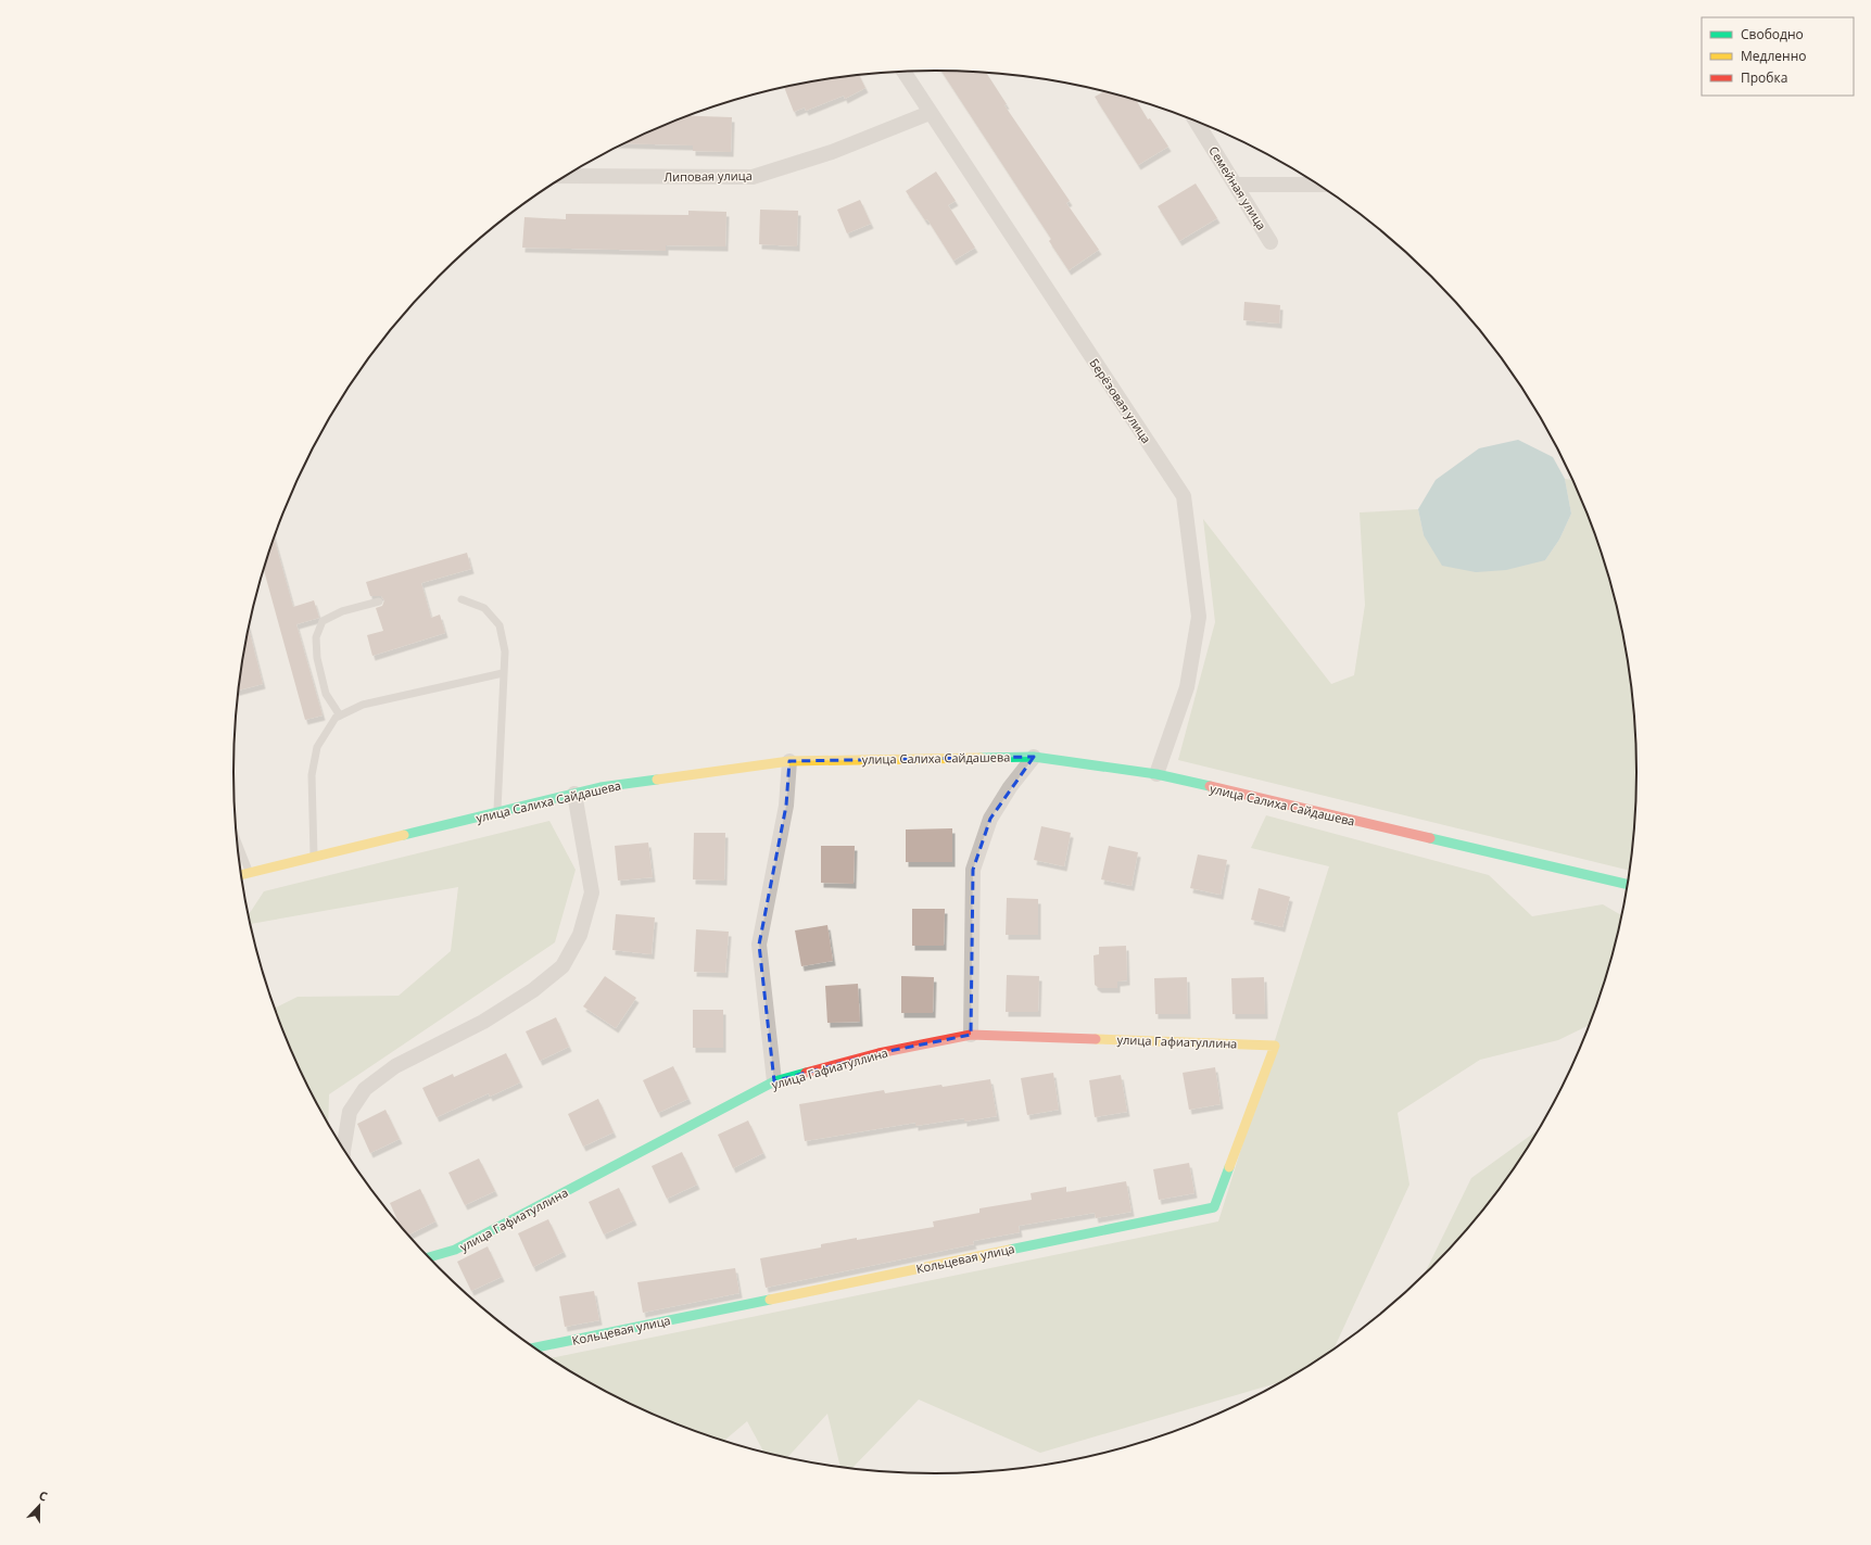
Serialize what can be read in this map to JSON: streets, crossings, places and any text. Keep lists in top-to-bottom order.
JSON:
{
  "streets": {
    "street": [
      "Липовая улица",
      "Семейная улица",
      "Берёзовая улица",
      "улица Салиха Сайдашева",
      "улица Гафиатуллина",
      "Кольцевая улица"
    ]
  },
  "crossings": [
    ["Липовая улица", "Берёзовая улица"],
    ["Берёзовая улица", "улица Салиха Сайдашева"],
    ["улица Гафиатуллина", "Кольцевая улица"]
  ],
  "legend": ["Свободно", "Медленно", "Пробка"],
  "north": "top"
}
